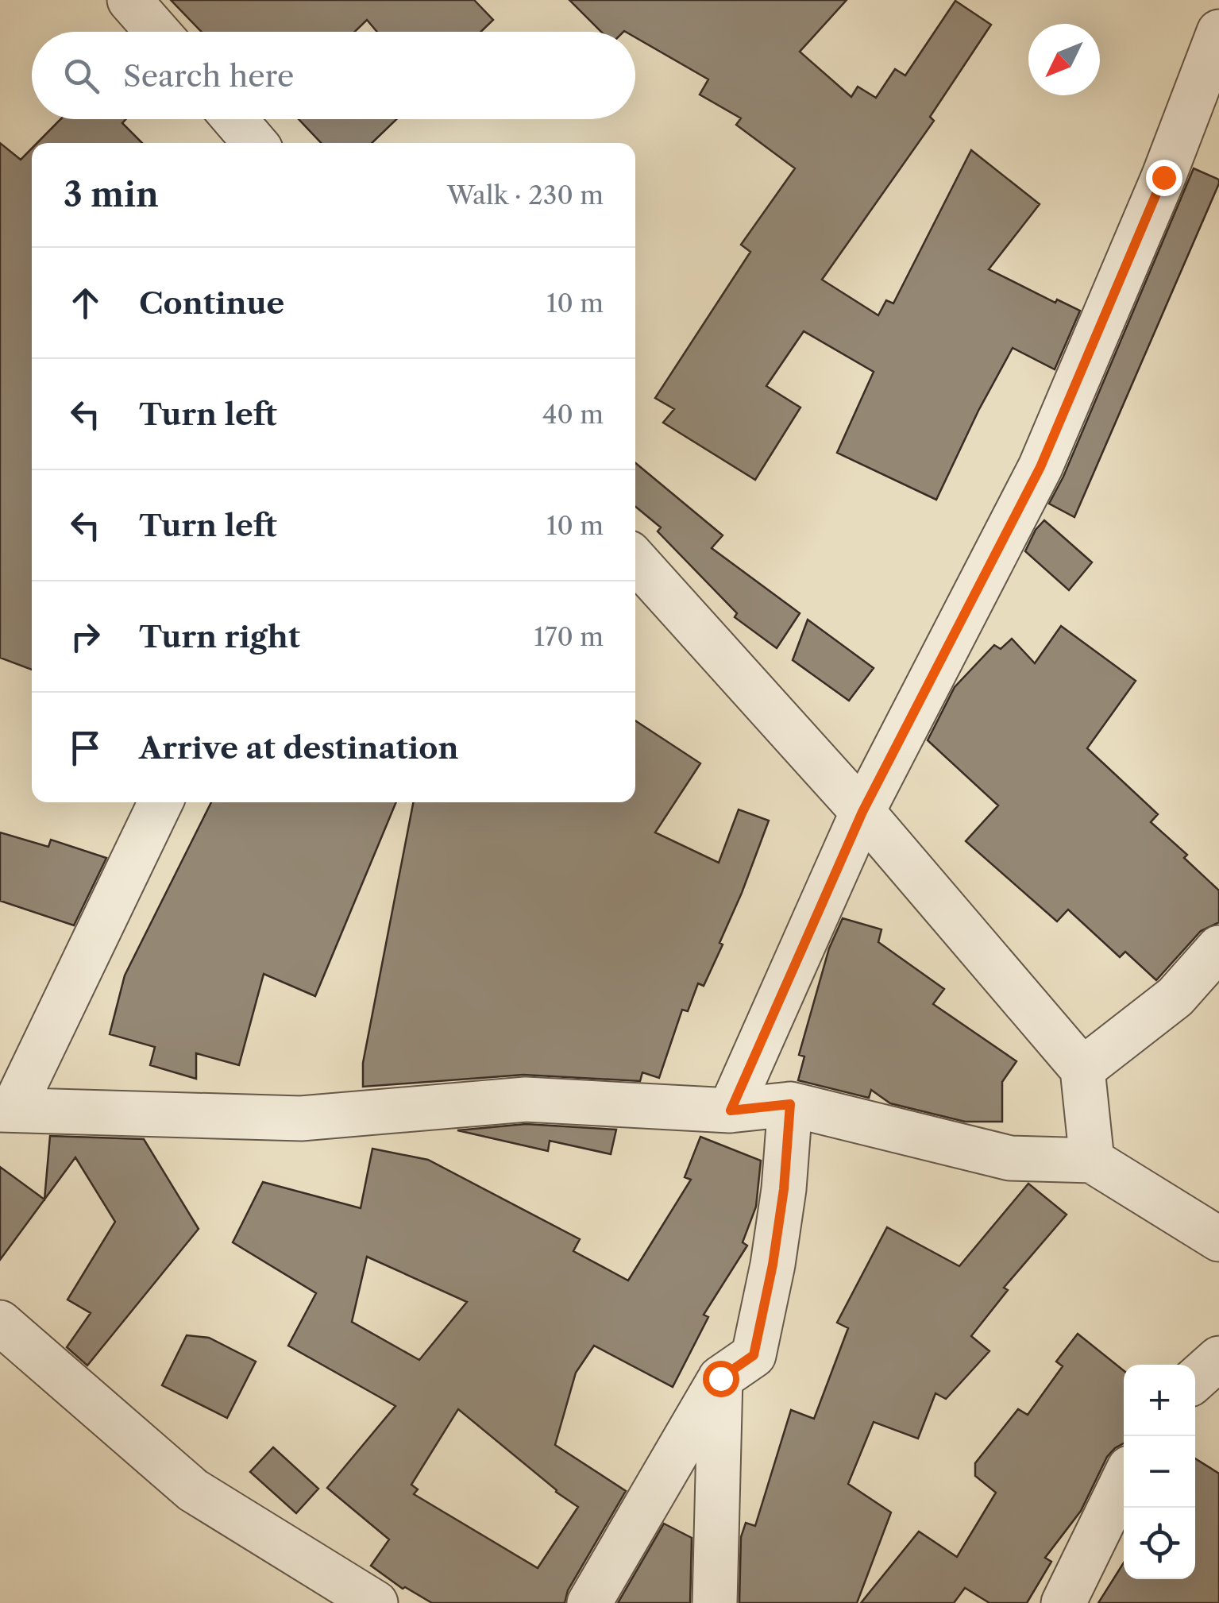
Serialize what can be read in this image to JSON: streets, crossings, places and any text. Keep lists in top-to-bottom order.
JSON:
{
  "north": "bottom left",
  "page": {
    "search": "Search here",
    "heading": ["3 min", "Walk · 230 m"],
    "list": [
      ["Continue", "10 m"],
      ["Turn left", "40 m"],
      ["Turn left", "10 m"],
      ["Turn right", "170 m"],
      "Arrive at destination"
    ],
    "map_buttons": ["+", "−"]
  }
}
